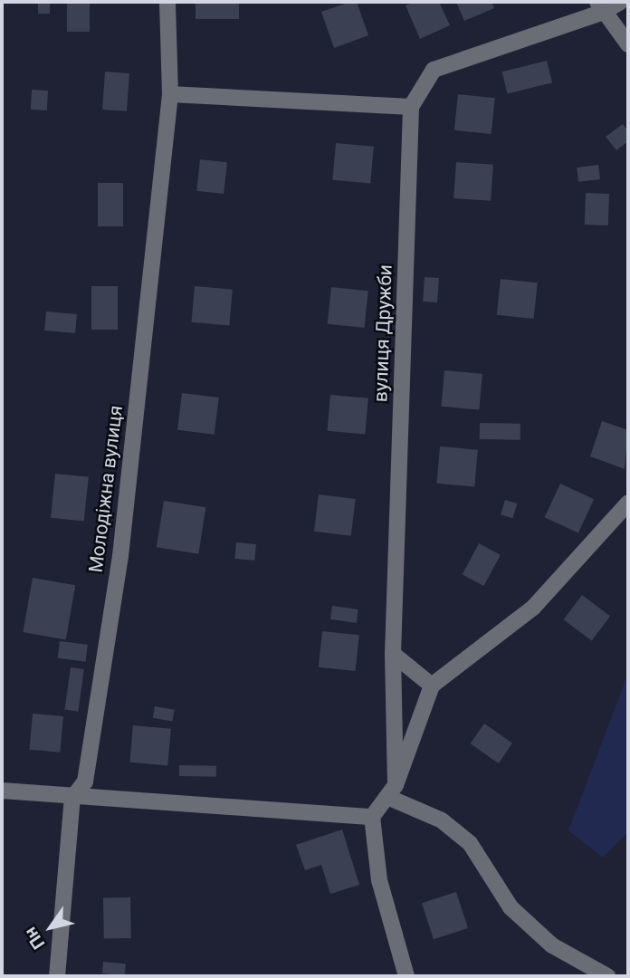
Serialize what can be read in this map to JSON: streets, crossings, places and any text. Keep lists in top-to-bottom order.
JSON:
{
  "streets": {
    "street": ["вулиця Дружби", "Молодіжна вулиця"]
  },
  "north": "bottom left"
}
